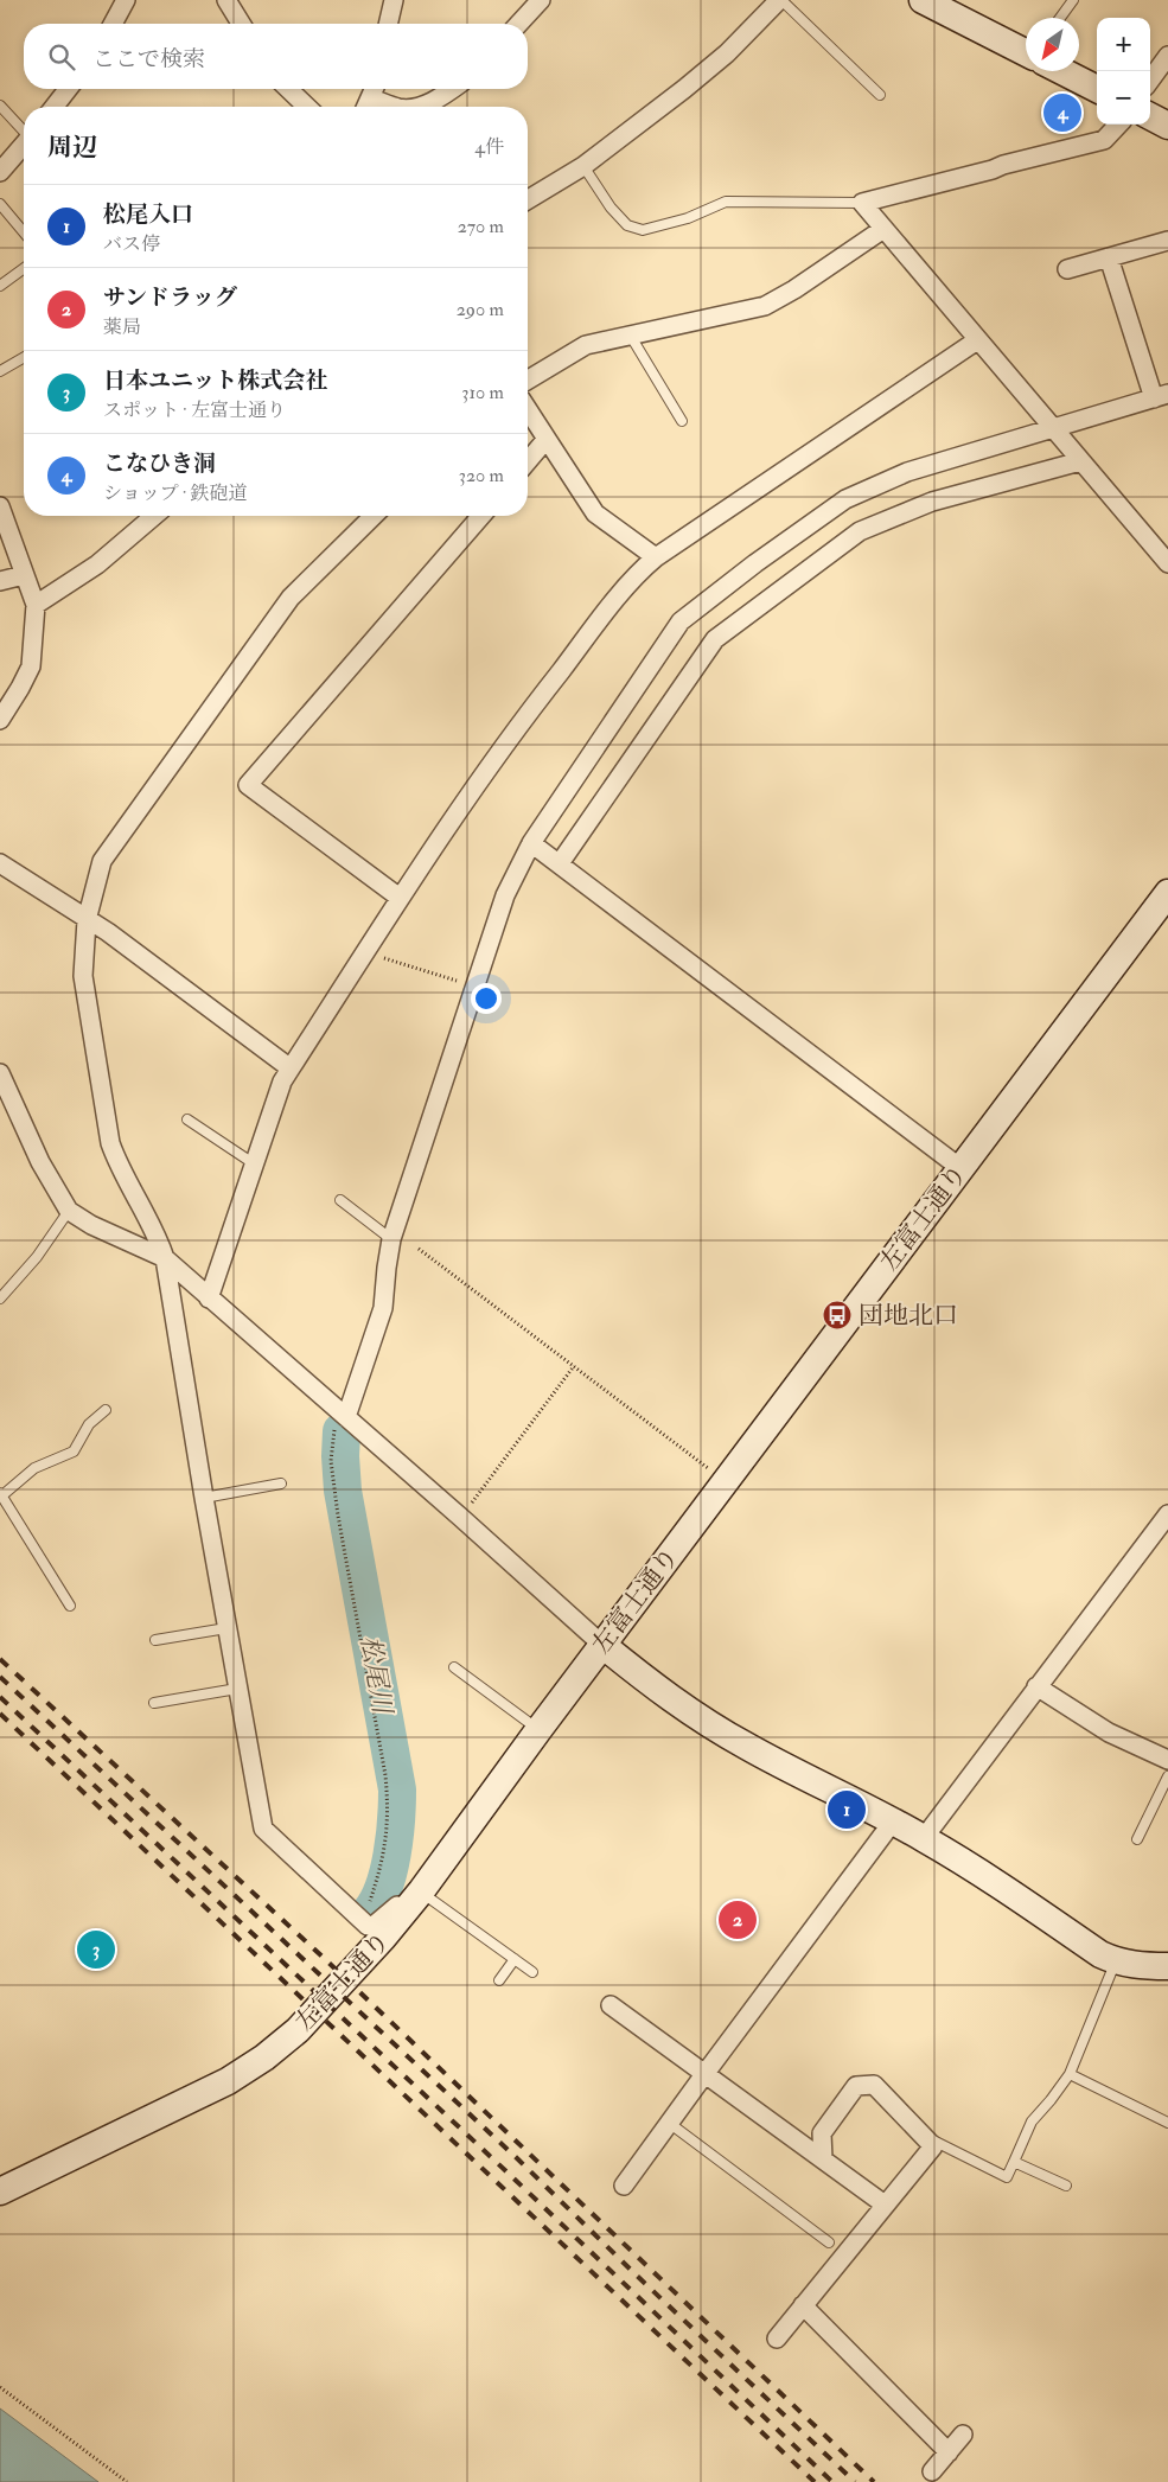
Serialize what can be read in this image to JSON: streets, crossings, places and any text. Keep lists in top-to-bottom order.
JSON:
{
  "streets": {
    "street": ["左富士通り"]
  },
  "water": ["松尾川"],
  "places": {
    "bus stop": ["団地北口"]
  },
  "north": "bottom left",
  "page": {
    "map_buttons": ["+", "−"],
    "search": "ここで検索",
    "pins": [
      "4",
      "1",
      "2",
      "3"
    ],
    "heading": ["周辺", "4件"],
    "list": [
      {
        "mark": "1",
        "name": "松尾入口",
        "note": "バス停",
        "value": "270 m"
      },
      {
        "mark": "2",
        "name": "サンドラッグ",
        "note": "薬局",
        "value": "290 m"
      },
      {
        "mark": "3",
        "name": "日本ユニット株式会社",
        "note": "スポット · 左富士通り",
        "value": "310 m"
      },
      {
        "mark": "4",
        "name": "こなひき洞",
        "note": "ショップ · 鉄砲道",
        "value": "320 m"
      }
    ]
  }
}
